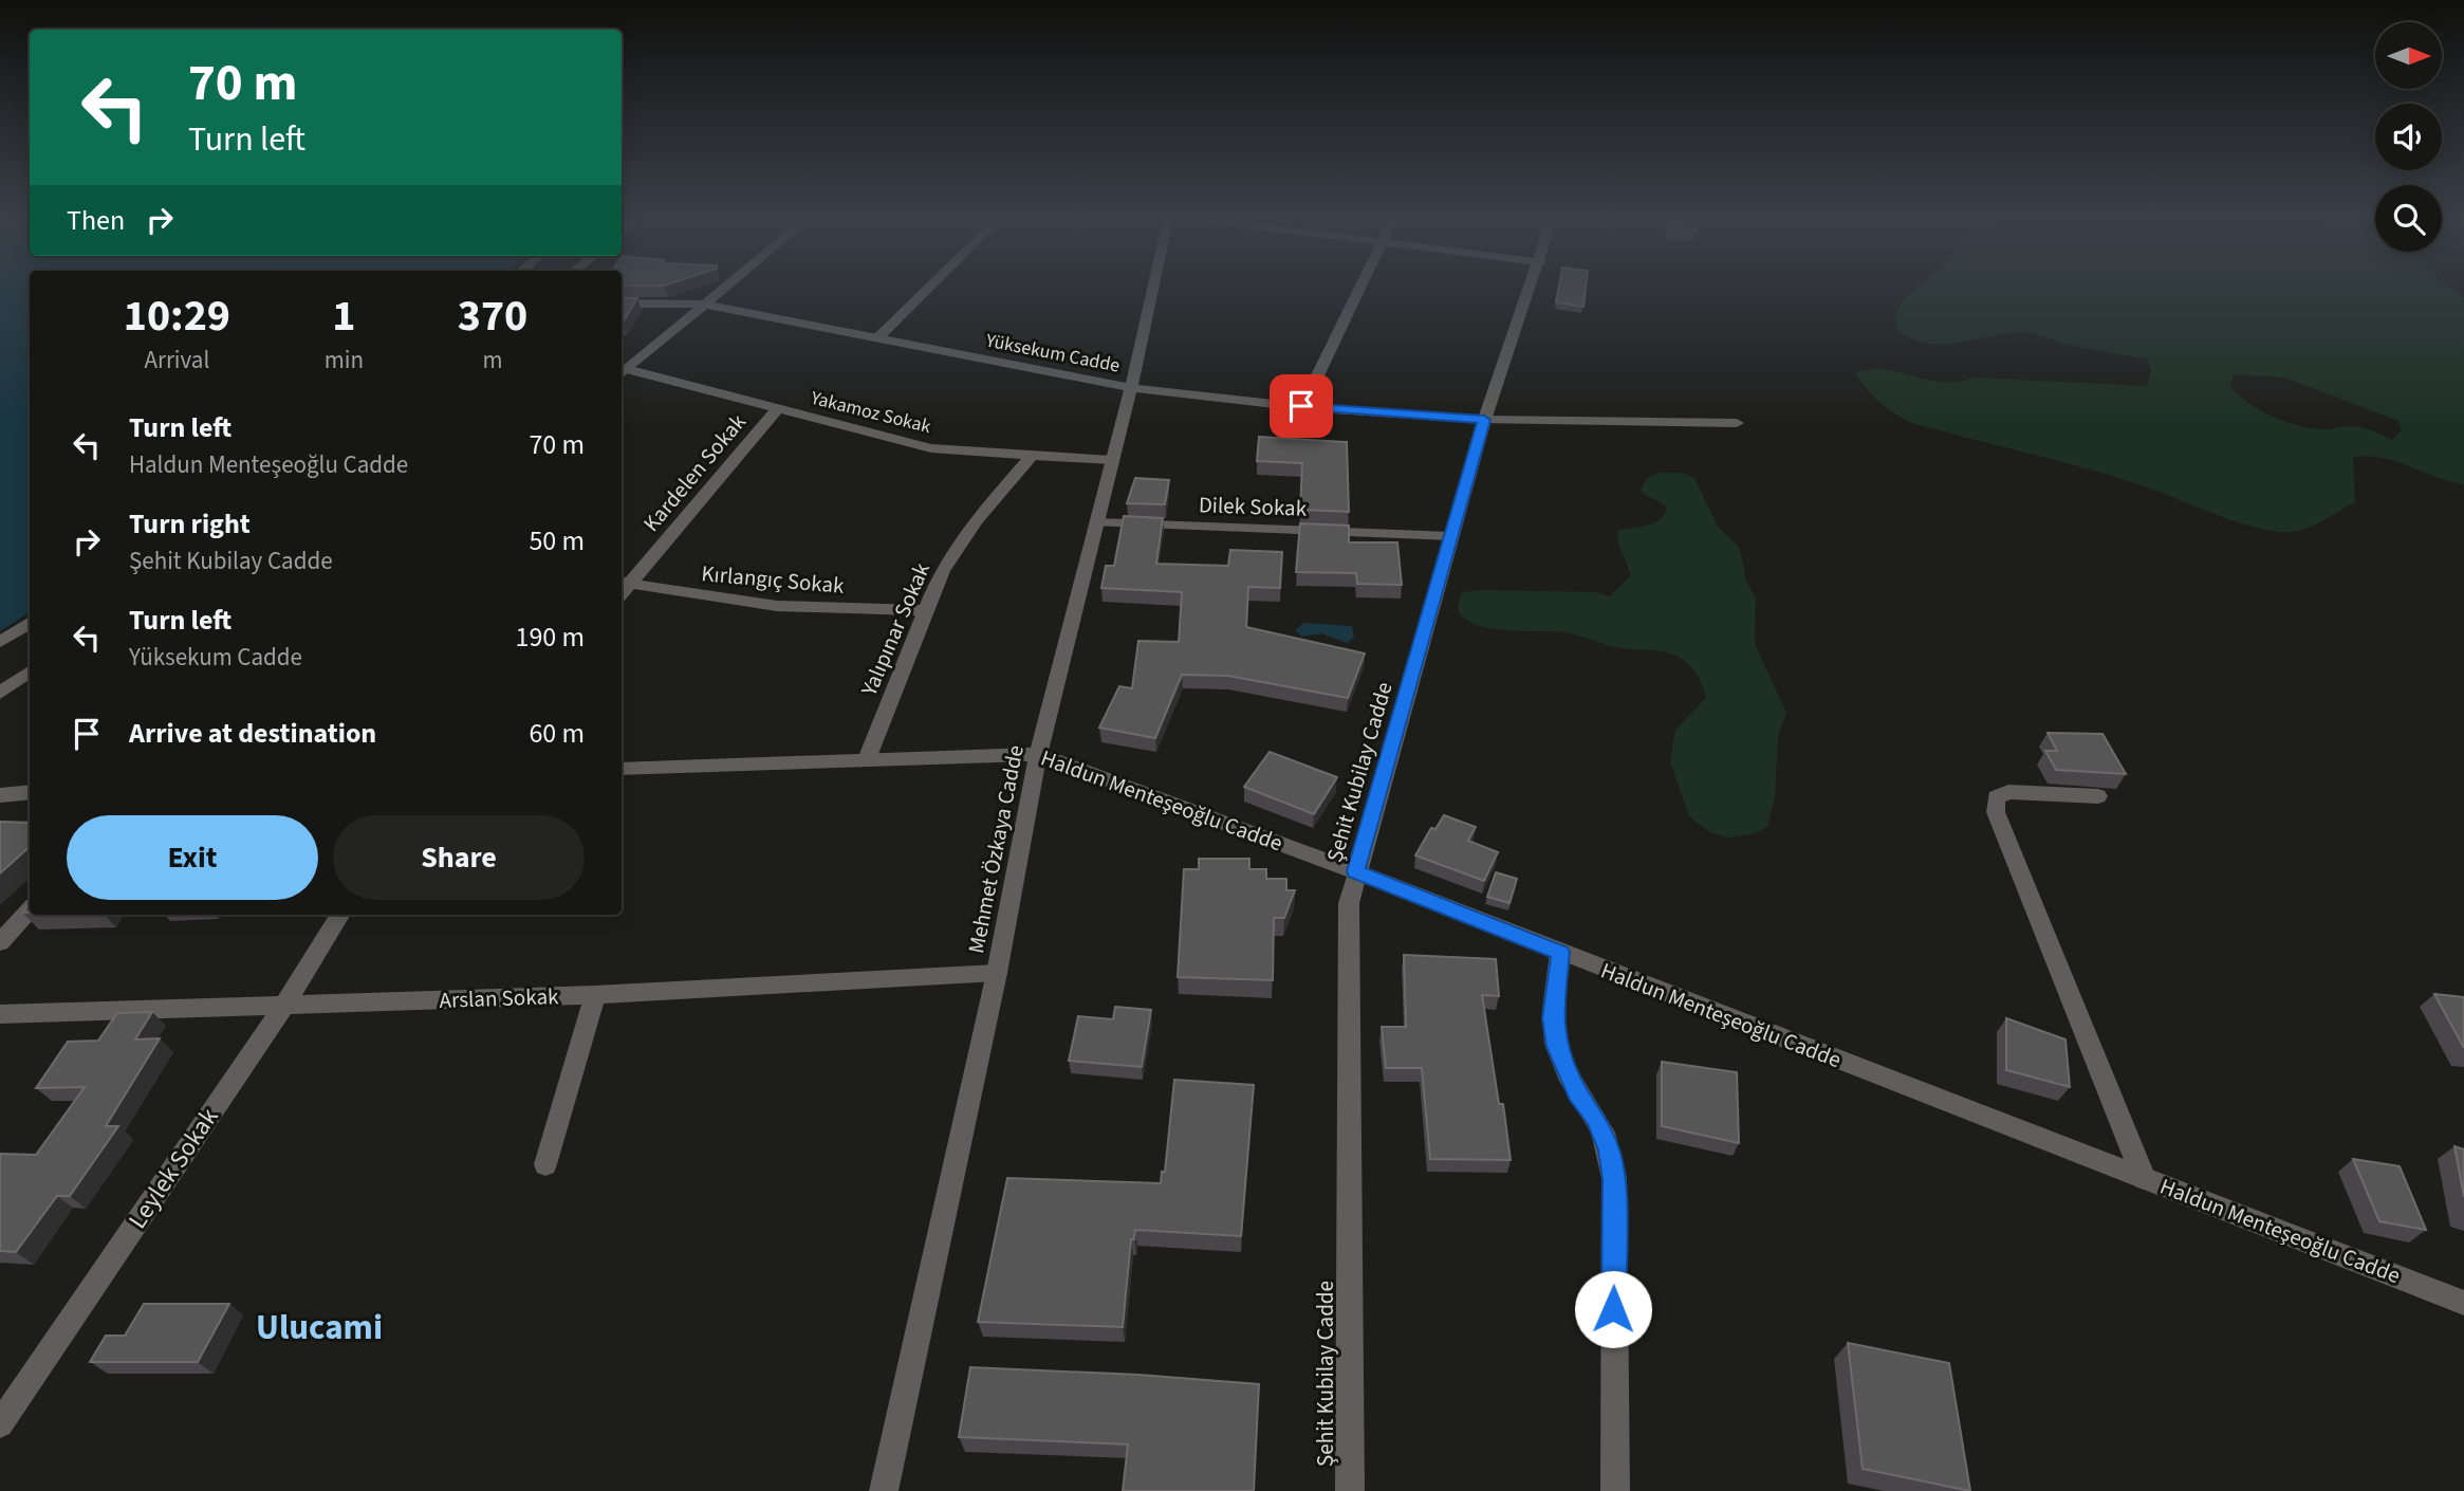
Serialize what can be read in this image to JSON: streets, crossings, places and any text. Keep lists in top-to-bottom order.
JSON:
{
  "streets": {
    "street": [
      "Yüksekum Cadde",
      "Yakamoz Sokak",
      "Kardelen Sokak",
      "Dilek Sokak",
      "Kırlangıç Sokak",
      "Yalıpınar Sokak",
      "Şehit Kubilay Cadde",
      "Haldun Menteşeoğlu Cadde",
      "Mehmet Özkaya Cadde",
      "Arslan Sokak",
      "Leylek Sokak"
    ]
  },
  "crossings": [
    ["Yüksekum Cadde", "Şehit Kubilay Cadde"],
    ["Yüksekum Cadde", "Mehmet Özkaya Cadde"],
    ["Yakamoz Sokak", "Kardelen Sokak"],
    ["Yakamoz Sokak", "Yalıpınar Sokak"],
    ["Yakamoz Sokak", "Mehmet Özkaya Cadde"],
    ["Kardelen Sokak", "Kırlangıç Sokak"],
    ["Dilek Sokak", "Şehit Kubilay Cadde"],
    ["Dilek Sokak", "Mehmet Özkaya Cadde"],
    ["Kırlangıç Sokak", "Yalıpınar Sokak"],
    ["Yalıpınar Sokak", "Haldun Menteşeoğlu Cadde"],
    ["Şehit Kubilay Cadde", "Haldun Menteşeoğlu Cadde"],
    ["Haldun Menteşeoğlu Cadde", "Mehmet Özkaya Cadde"],
    ["Mehmet Özkaya Cadde", "Arslan Sokak"],
    ["Arslan Sokak", "Leylek Sokak"]
  ],
  "districts": ["Ulucami"],
  "north": "right",
  "page": {
    "turn": ["70 m", "Turn left"],
    "then": "Then",
    "eta": [
      "10:29",
      "Arrival",
      "1",
      "min",
      "370",
      "m"
    ],
    "list": [
      {
        "name": "Turn left",
        "note": "Haldun Menteşeoğlu Cadde",
        "value": "70 m"
      },
      {
        "name": "Turn right",
        "note": "Şehit Kubilay Cadde",
        "value": "50 m"
      },
      {
        "name": "Turn left",
        "note": "Yüksekum Cadde",
        "value": "190 m"
      },
      {
        "name": "Arrive at destination",
        "value": "60 m"
      }
    ],
    "buttons": ["Exit", "Share"]
  }
}
